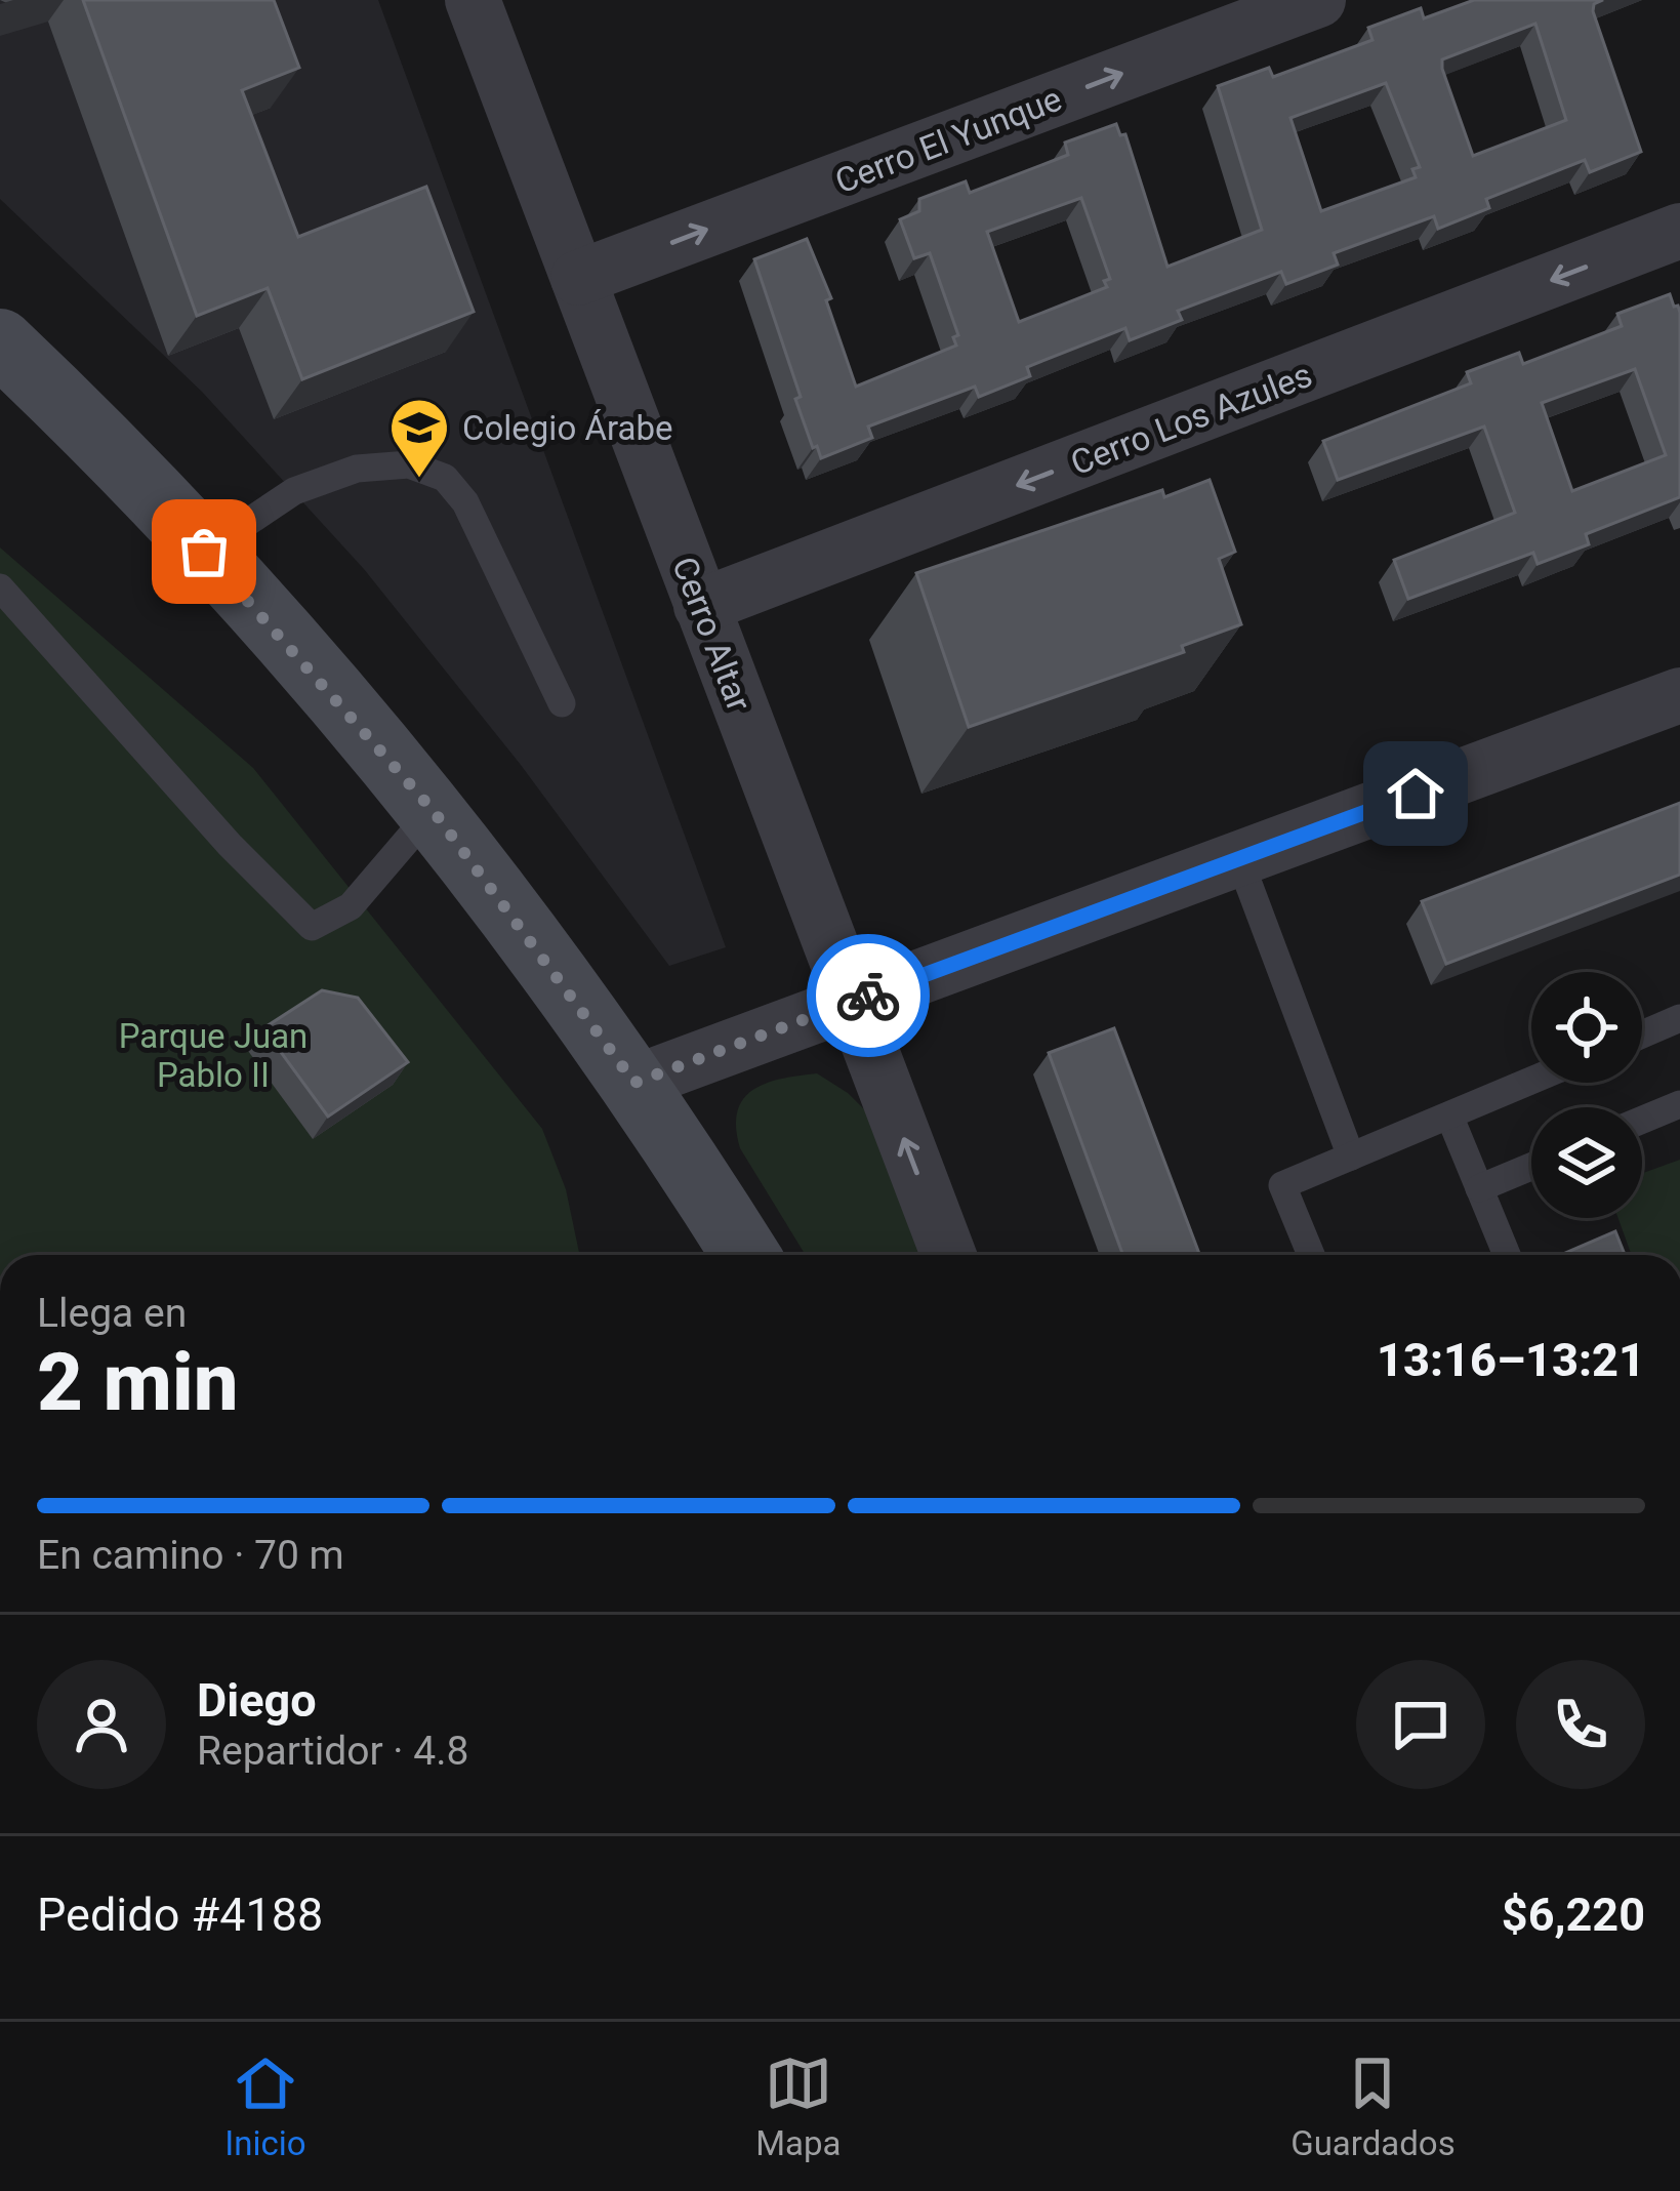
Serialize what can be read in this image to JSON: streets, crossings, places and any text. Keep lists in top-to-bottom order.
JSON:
{
  "streets": {
    "street": ["Cerro El Yunque", "Cerro Los Azules", "Cerro Altar"]
  },
  "crossings": [
    ["Cerro El Yunque", "Cerro Altar"],
    ["Cerro Los Azules", "Cerro Altar"]
  ],
  "one_way": ["Cerro El Yunque"],
  "parks": ["Parque Juan Pablo II"],
  "places": {
    "school or university": ["Colegio Árabe"]
  },
  "page": {
    "heading": ["2 min", "Llega en", "13:16–13:21"],
    "panel": [
      "Diego",
      "Repartidor · 4.8",
      "Pedido #4188",
      "$6,220"
    ],
    "bar": "En camino · 70 m",
    "tabs": ["Inicio", "Mapa", "Guardados"]
  }
}
